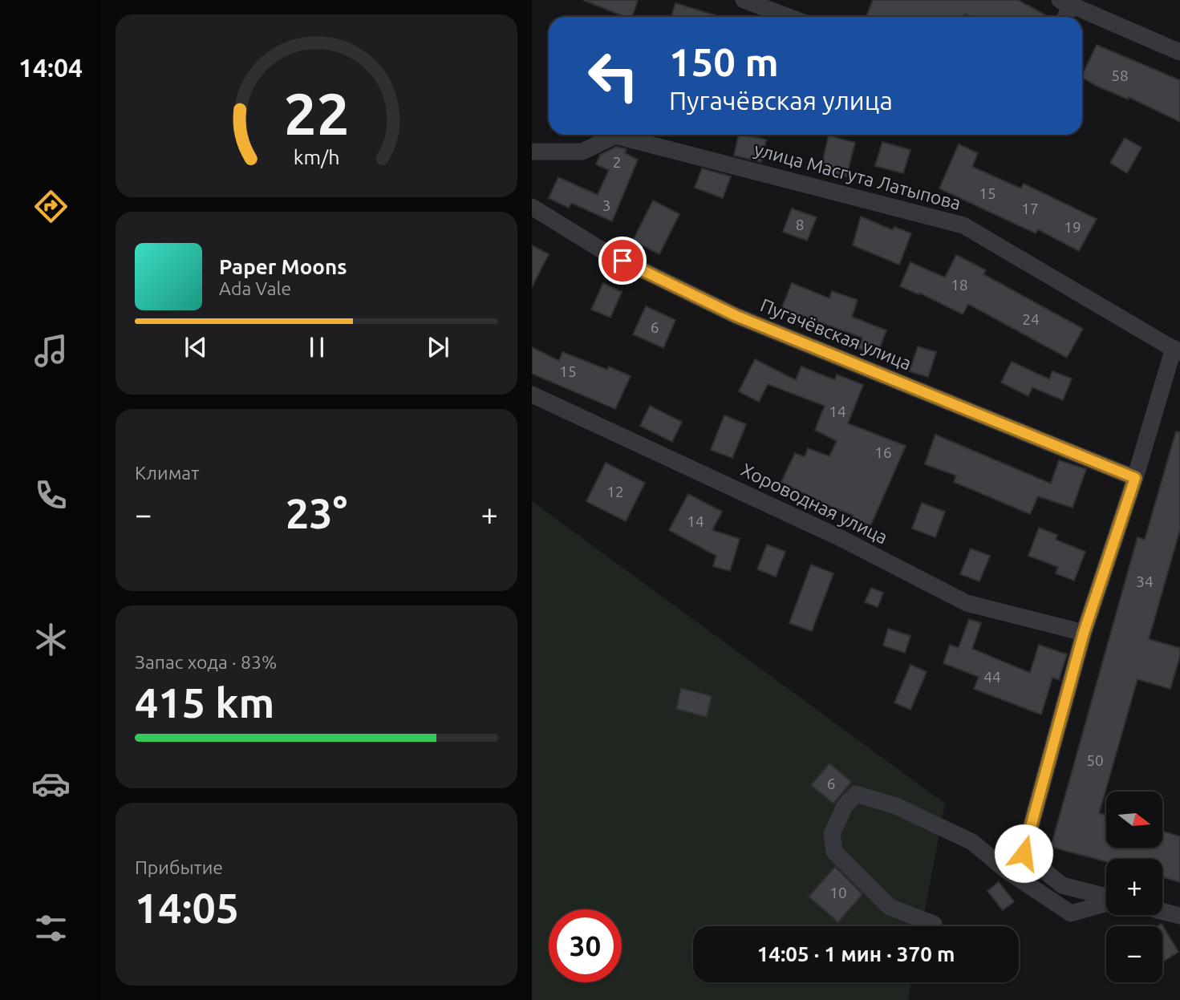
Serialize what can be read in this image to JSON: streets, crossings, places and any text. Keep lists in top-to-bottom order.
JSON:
{
  "streets": {
    "street": ["улица Масгута Латыпова", "Пугачёвская улица", "Хороводная улица"]
  },
  "house_numbers": [
    "58",
    "2",
    "15",
    "3",
    "17",
    "8",
    "19",
    "18",
    "24",
    "6",
    "15",
    "14",
    "16",
    "12",
    "14",
    "34",
    "44",
    "50",
    "6",
    "10"
  ],
  "north": "right",
  "page": {
    "tabs": "14:04",
    "turn": ["150 m", "Пугачёвская улица"],
    "song": ["Paper Moons", "Ada Vale"],
    "tile": [
      "Климат",
      ["Запас хода · 83%", "415 km"],
      ["Прибытие", "14:05"]
    ],
    "heat": ["−", "23°", "+"],
    "map_buttons": ["+", "−"],
    "limit": "30",
    "trip": "14:05 · 1 мин · 370 m",
    "gauge": ["22", "km/h"]
  }
}
